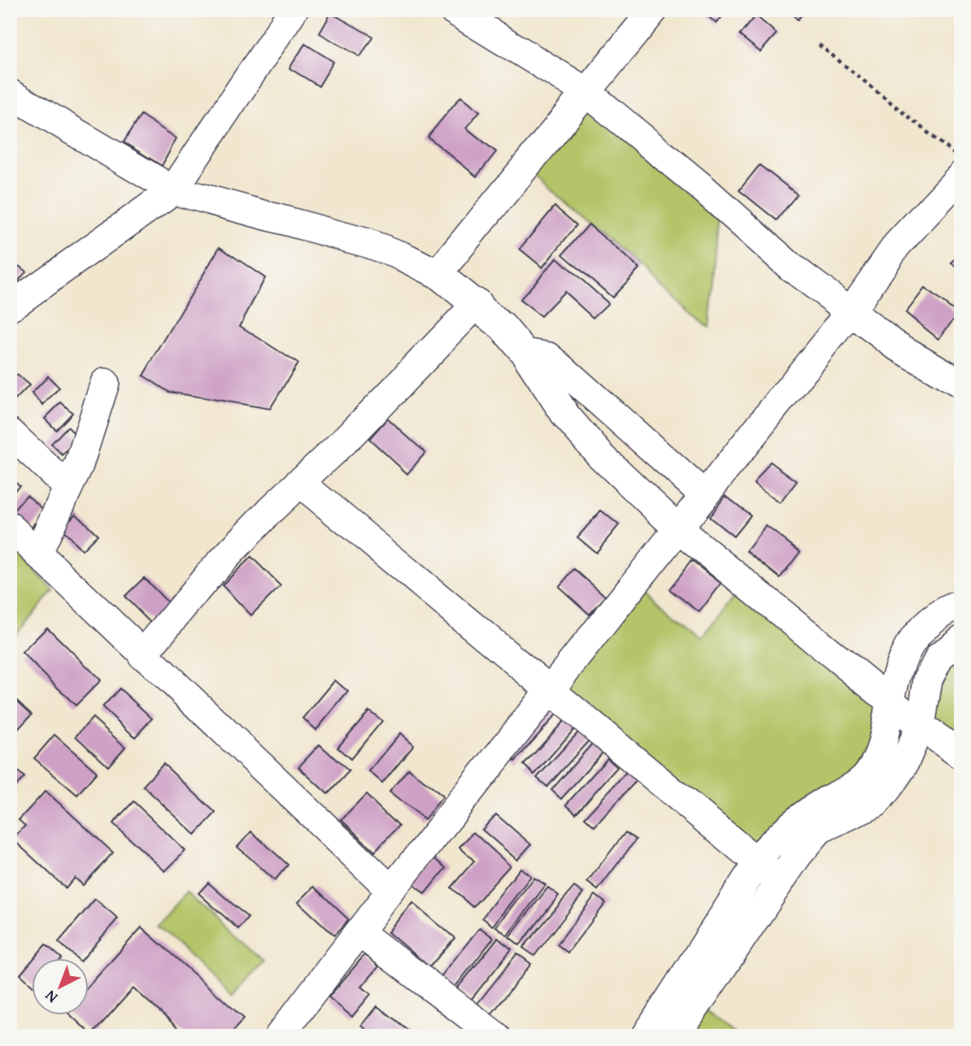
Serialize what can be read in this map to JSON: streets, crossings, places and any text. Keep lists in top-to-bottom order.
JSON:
{
  "north": "bottom left"
}
